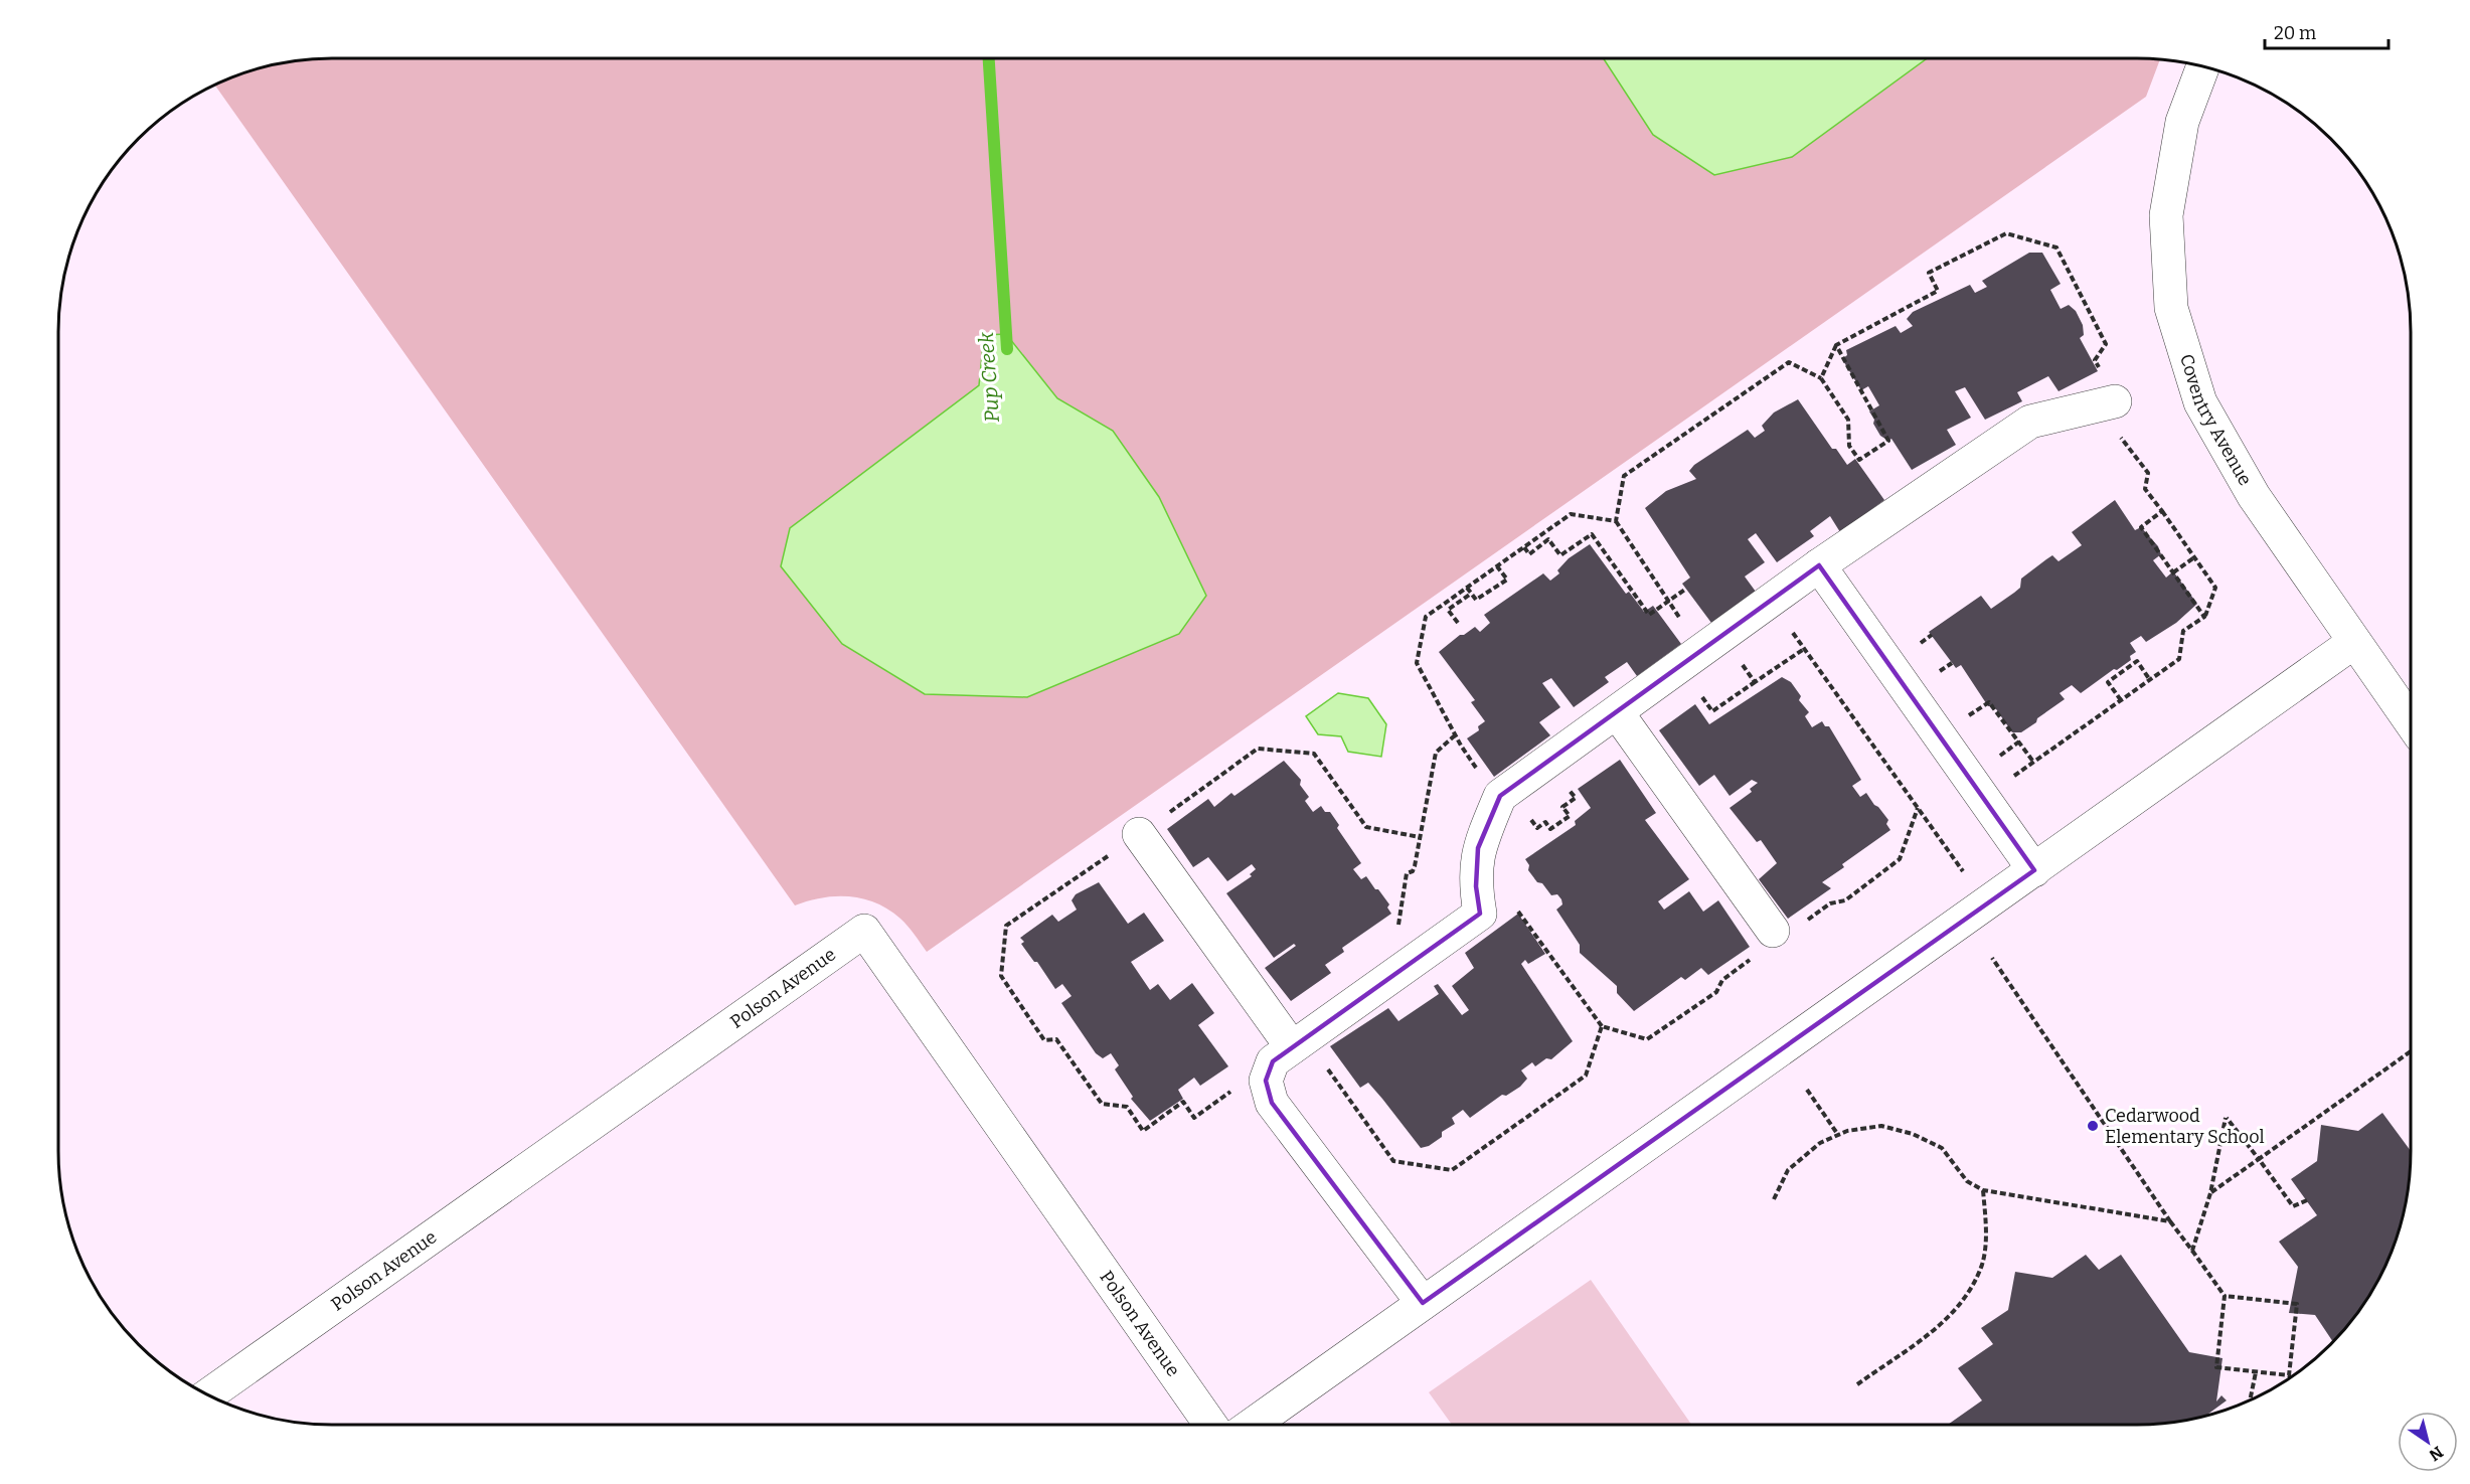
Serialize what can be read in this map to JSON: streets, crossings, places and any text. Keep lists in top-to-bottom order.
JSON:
{
  "streets": {
    "street": ["Coventry Avenue", "Polson Avenue"]
  },
  "water": ["Pup Creek"],
  "places": ["Cedarwood Elementary School"],
  "scale_bar": "20 m",
  "north": "bottom right"
}
